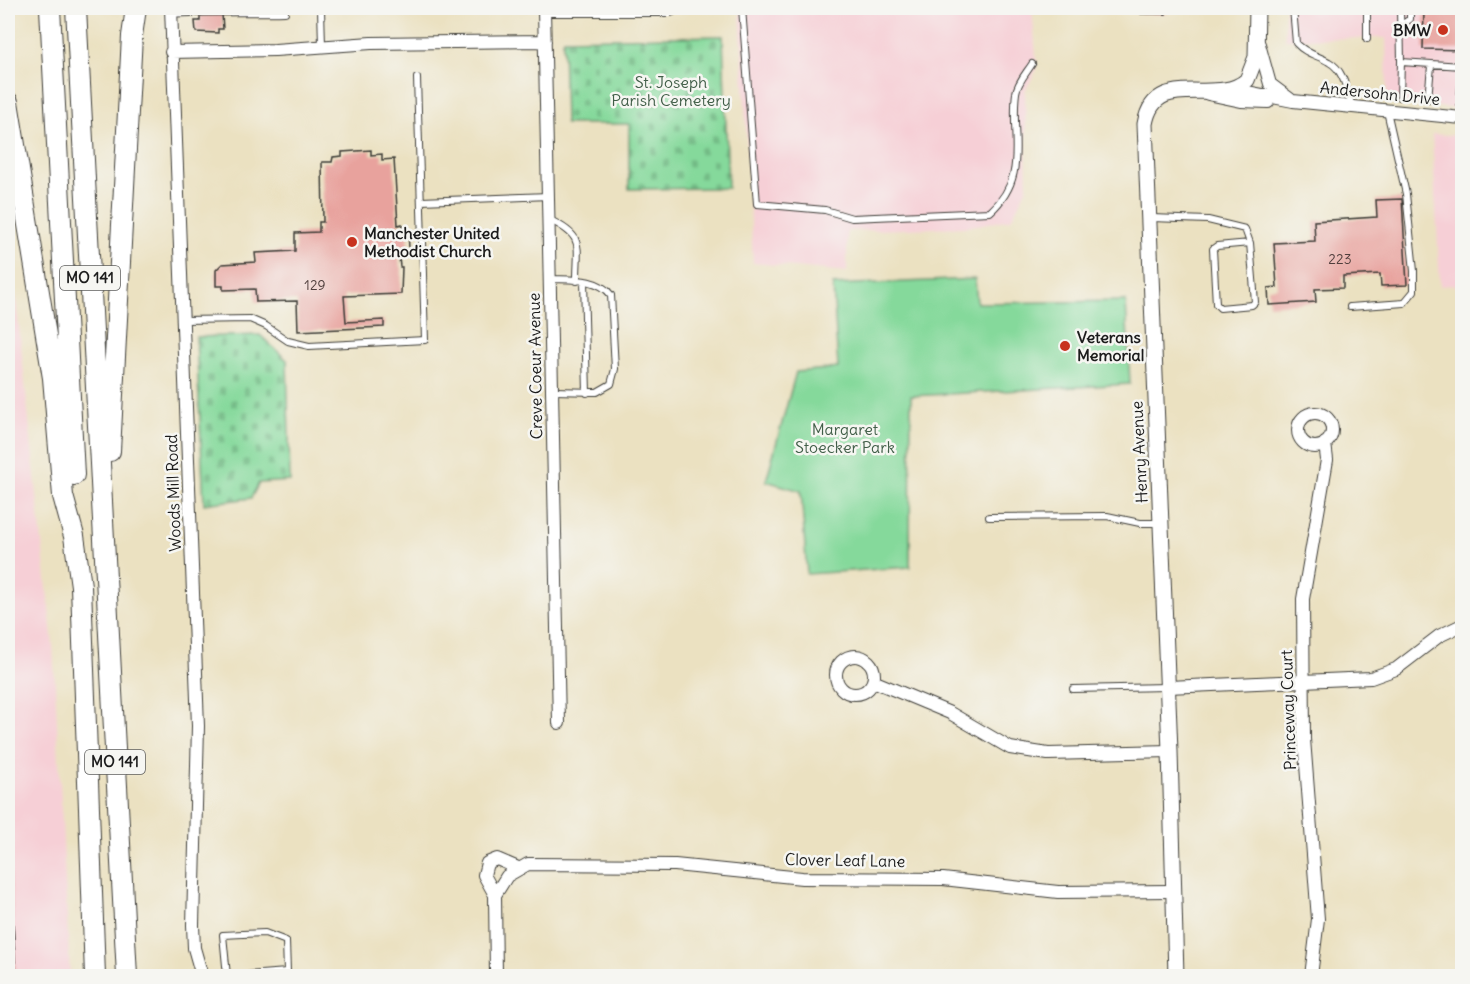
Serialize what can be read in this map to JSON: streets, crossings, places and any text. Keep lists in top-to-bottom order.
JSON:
{
  "streets": {
    "highway": ["MO 141"],
    "street": [
      "Andersohn Drive",
      "Creve Coeur Avenue",
      "Henry Avenue",
      "Woods Mill Road",
      "Princeway Court",
      "Clover Leaf Lane"
    ]
  },
  "crossings": [
    ["Andersohn Drive", "Henry Avenue"],
    ["Henry Avenue", "Clover Leaf Lane"]
  ],
  "parks": ["St. Joseph Parish Cemetery", "Margaret Stoecker Park"],
  "places": ["BMW", "Manchester United Methodist Church", "Veterans Memorial"],
  "house_numbers": ["223", "129"]
}
